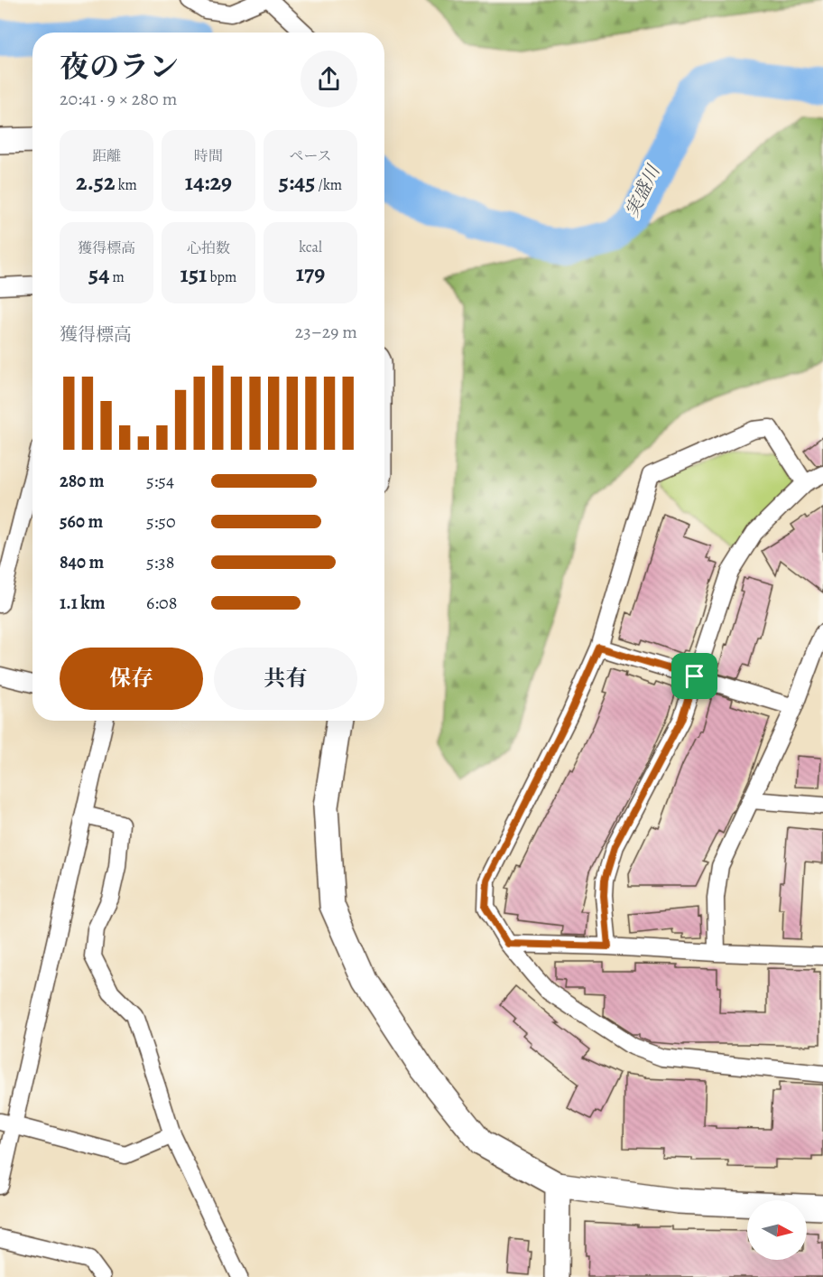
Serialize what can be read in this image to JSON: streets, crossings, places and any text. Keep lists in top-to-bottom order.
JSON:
{
  "water": ["実盛川"],
  "north": "right",
  "page": {
    "heading": ["夜のラン", "20:41 · 9 × 280 m"],
    "stats": [
      ["距離", "2.52 km"],
      ["時間", "14:29"],
      ["ペース", "5:45 /km"],
      ["獲得標高", "54 m"],
      ["心拍数", "151 bpm"],
      ["kcal", "179"]
    ],
    "chart": ["獲得標高", "23–29 m"],
    "list": [
      {
        "name": "280 m",
        "note": "5:54"
      },
      {
        "name": "560 m",
        "note": "5:50"
      },
      {
        "name": "840 m",
        "note": "5:38"
      },
      {
        "name": "1.1 km",
        "note": "6:08"
      }
    ],
    "buttons": ["保存", "共有"]
  }
}
